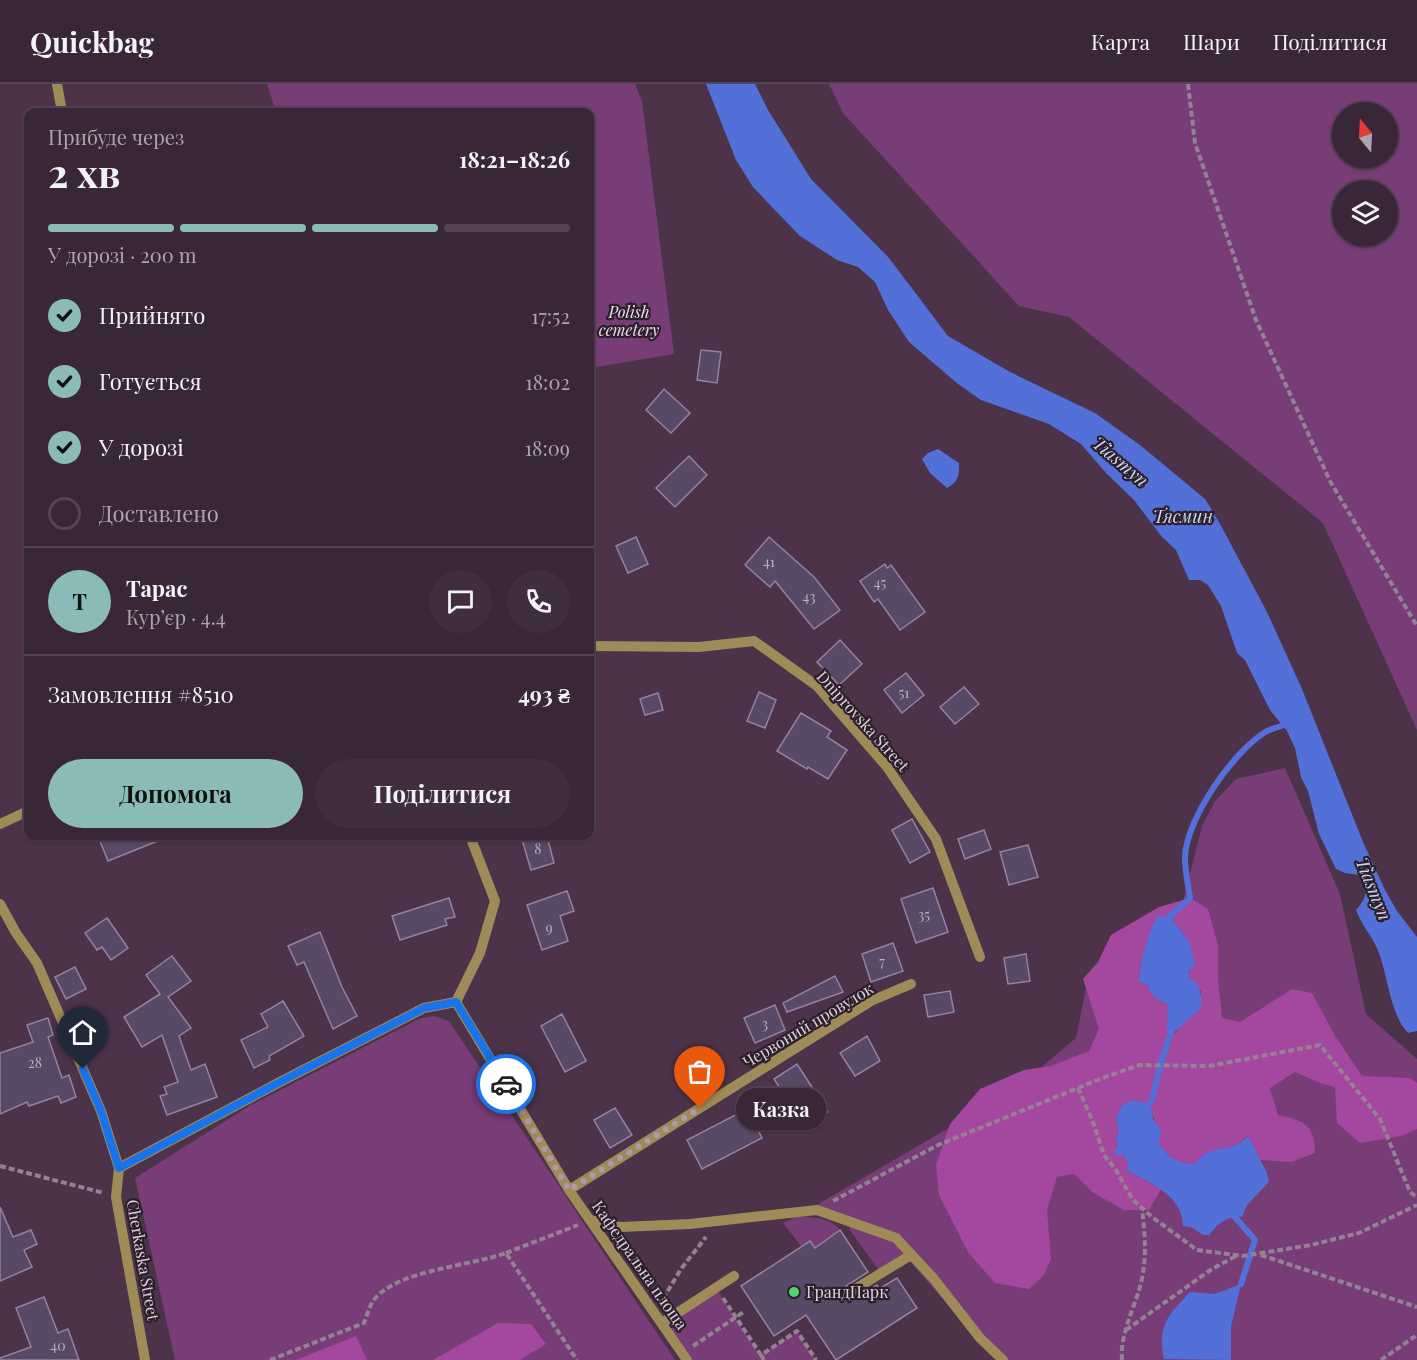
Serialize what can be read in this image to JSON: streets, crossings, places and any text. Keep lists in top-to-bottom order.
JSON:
{
  "streets": {
    "street": [
      "Dniprovska Street",
      "Червоний провулок",
      "Cherkaska Street",
      "Кафедральна площа"
    ]
  },
  "crossings": [
    ["Червоний провулок", "Кафедральна площа"]
  ],
  "water": ["Tiasmyn", "Тясмин"],
  "parks": ["Polish cemetery"],
  "places": ["Казка", "ГрандПарк"],
  "house_numbers": [
    "41",
    "45",
    "43",
    "51",
    "8",
    "35",
    "9",
    "7",
    "3",
    "28",
    "40"
  ],
  "north": "top",
  "page": {
    "header": "Quickbag",
    "nav": ["Карта", "Шари", "Поділитися"],
    "heading": ["2 хв", "Прибуде через", "18:21–18:26"],
    "panel": [
      "Тарас",
      "Кур’єр · 4.4",
      "Замовлення #8510",
      "493 ₴"
    ],
    "bar": "У дорозі · 200 m",
    "list": [
      ["Прийнято", "17:52"],
      ["Готується", "18:02"],
      ["У дорозі", "18:09"],
      "Доставлено"
    ],
    "round": "Т",
    "buttons": ["Допомога", "Поділитися"],
    "bubble": "Казка"
  }
}
